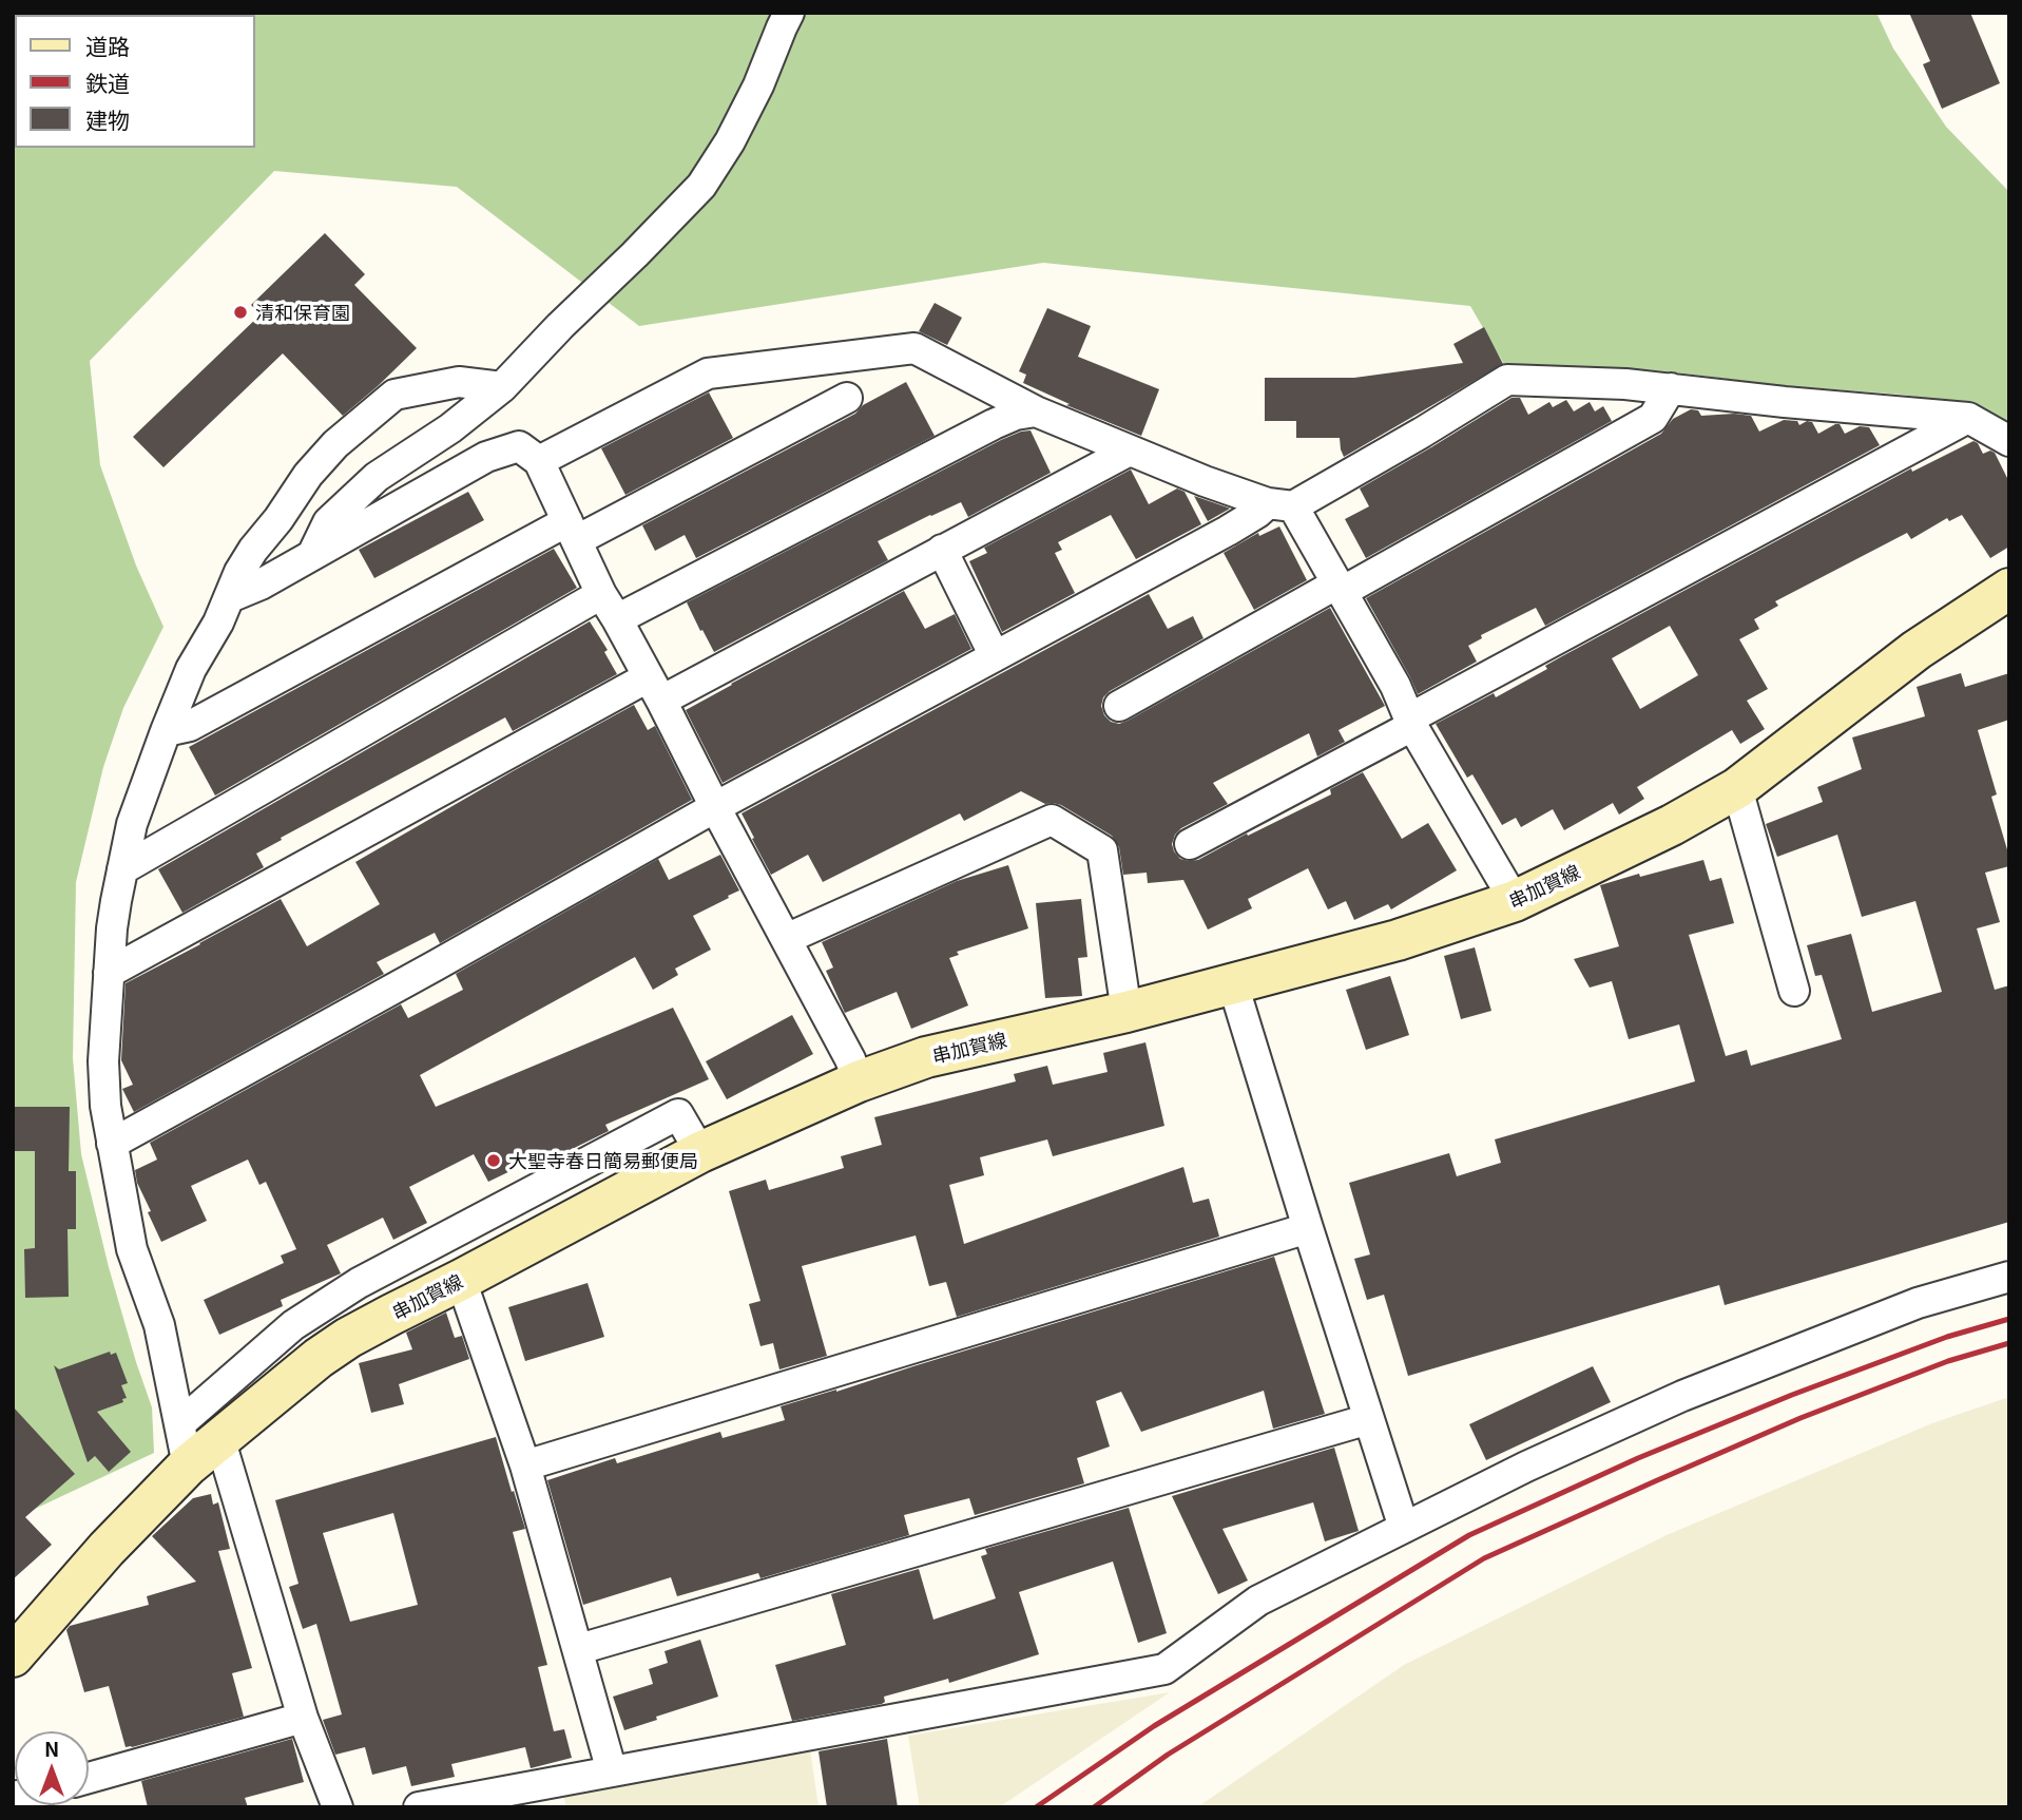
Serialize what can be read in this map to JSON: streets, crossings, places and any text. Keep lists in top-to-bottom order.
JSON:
{
  "streets": {
    "main road": ["串加賀線"]
  },
  "places": ["清和保育園", "大聖寺春日簡易郵便局"],
  "legend": ["道路", "鉄道", "建物"],
  "north": "top"
}
